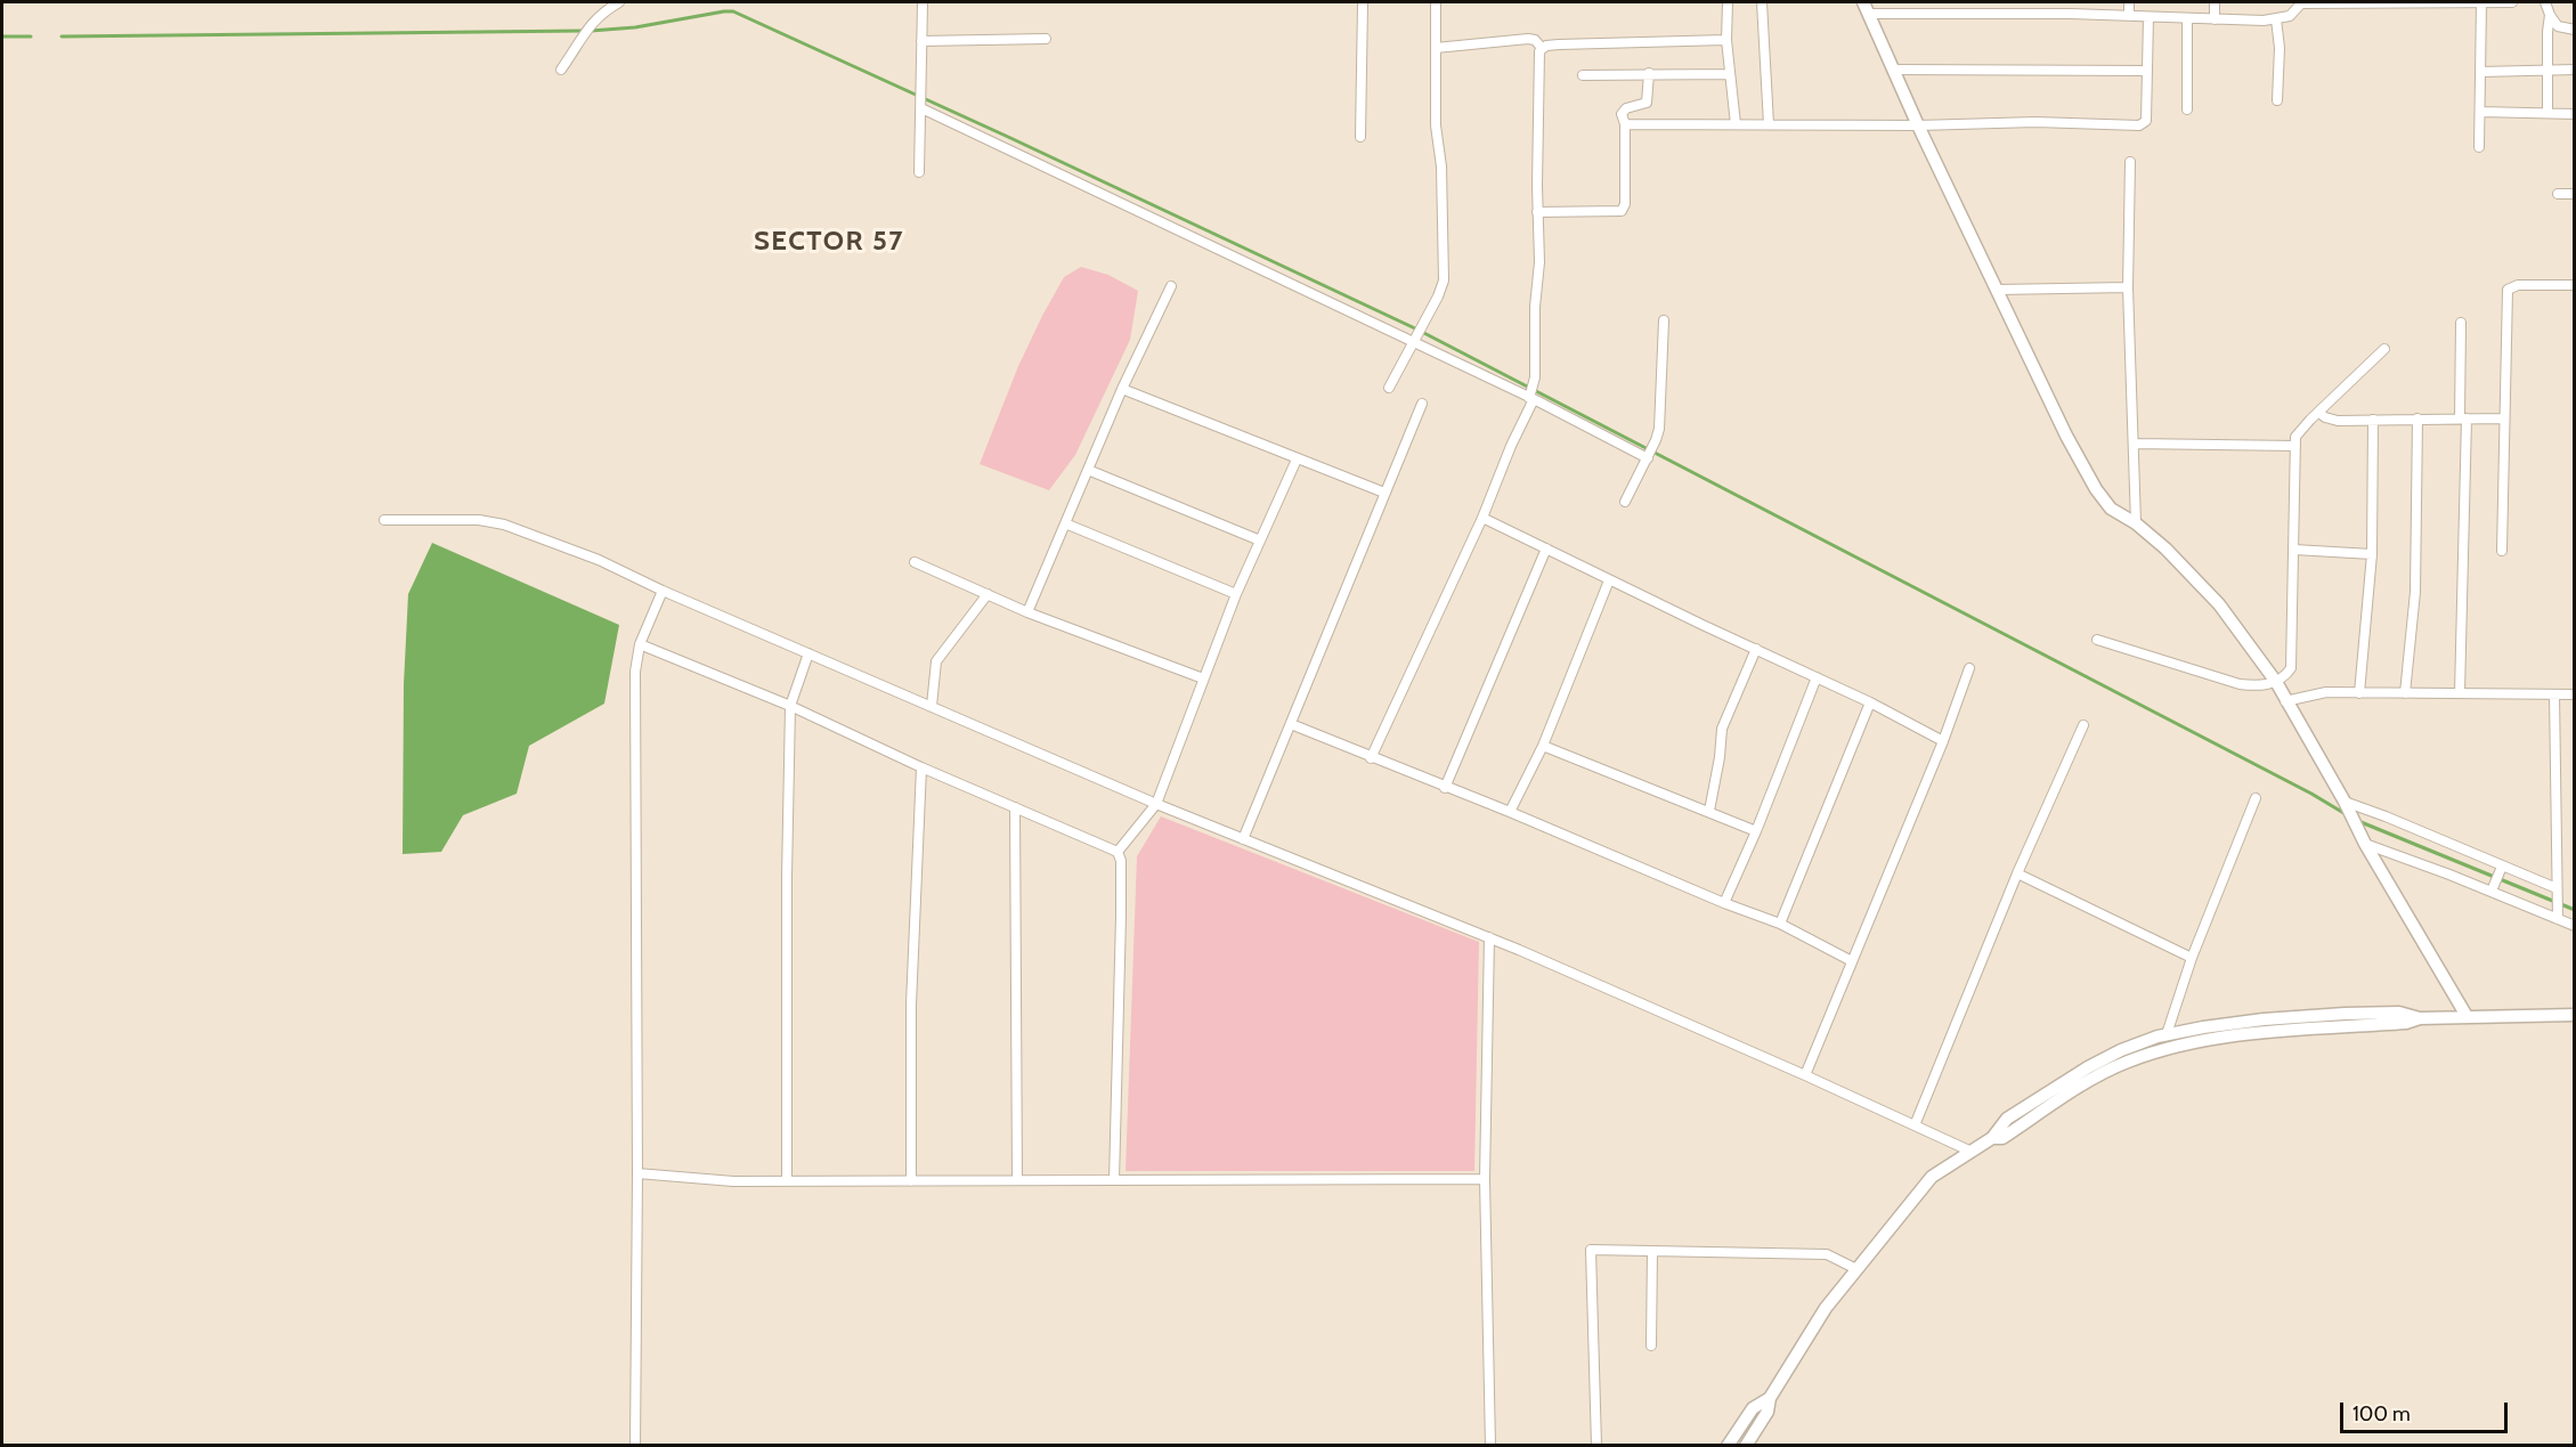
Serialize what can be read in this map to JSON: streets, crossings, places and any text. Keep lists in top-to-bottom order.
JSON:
{
  "districts": ["SECTOR 57"],
  "scale_bar": "100 m"
}
